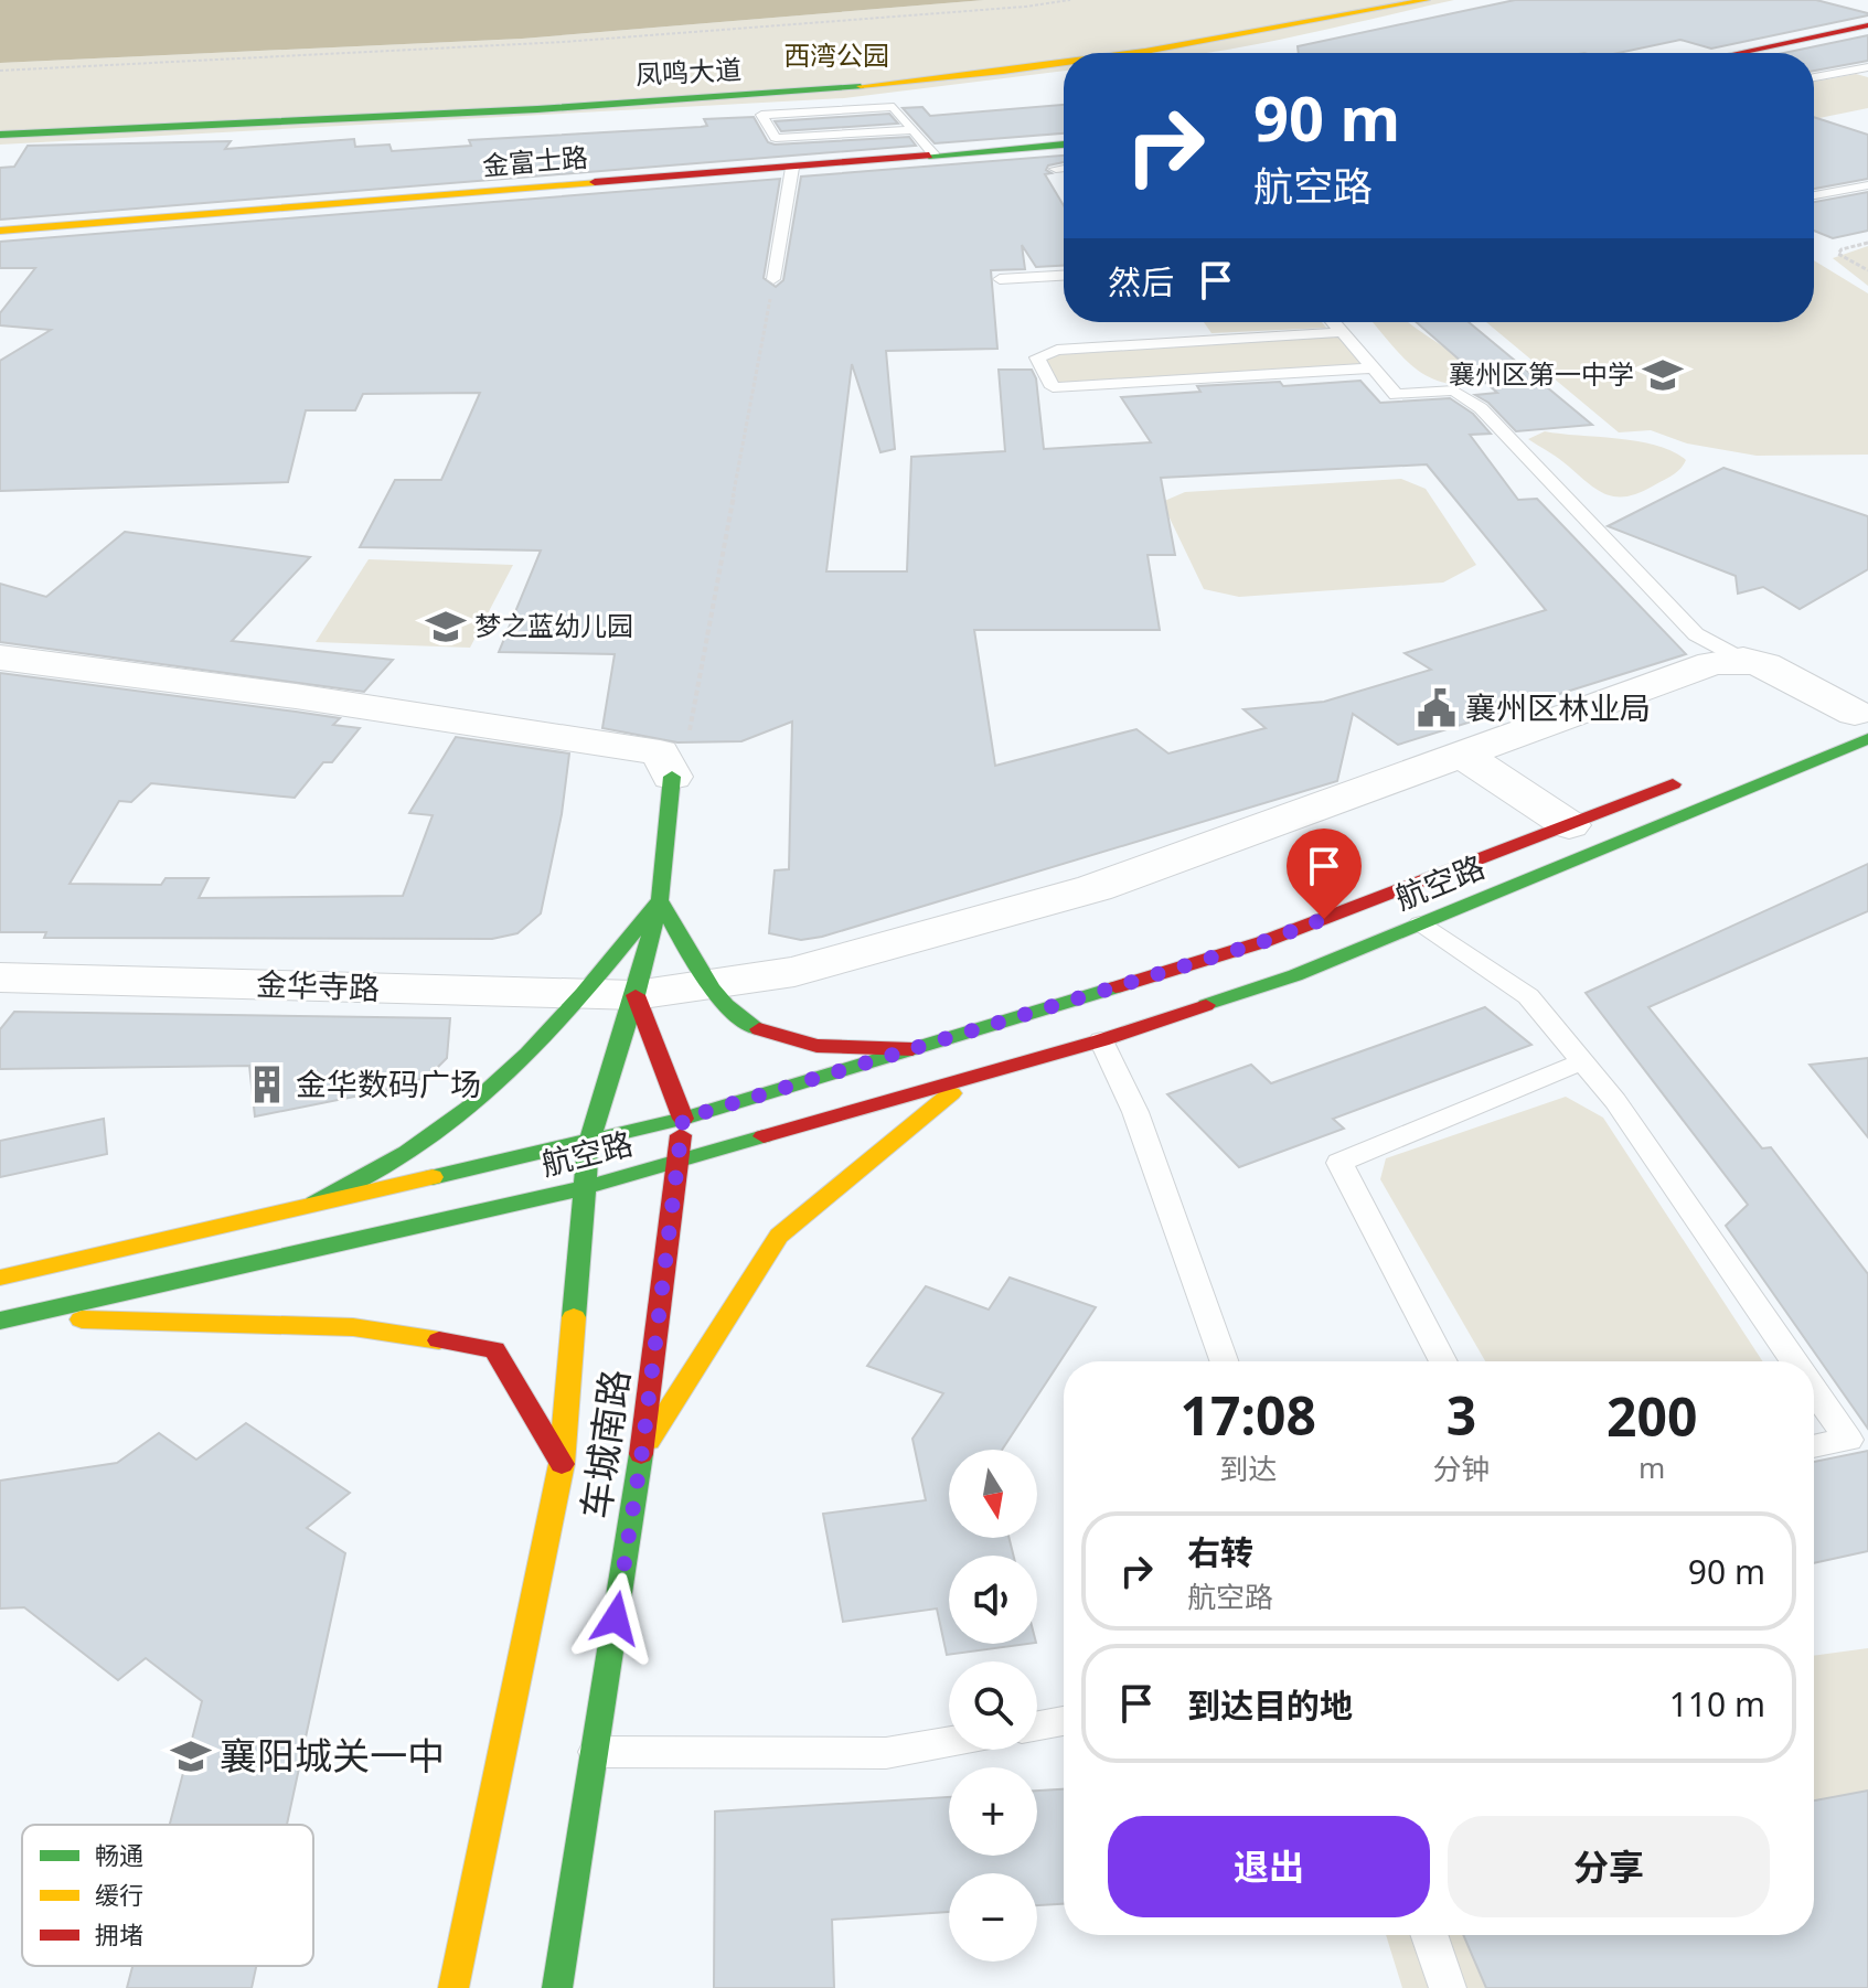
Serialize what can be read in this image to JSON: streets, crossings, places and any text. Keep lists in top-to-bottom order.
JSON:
{
  "streets": {
    "main road": [
      "凤鸣大道",
      "金富士路",
      "航空路",
      "车城南路"
    ],
    "street": ["金华寺路"]
  },
  "crossings": [
    ["航空路", "车城南路"],
    ["金华寺路", "车城南路"]
  ],
  "parks": ["西湾公园"],
  "places": {
    "school or university": ["襄州区第一中学", "梦之蓝幼儿园", "襄阳城关一中"],
    "public building": ["襄州区林业局"],
    "building": ["金华数码广场"]
  },
  "legend": ["畅通", "缓行", "拥堵"],
  "north": "bottom",
  "page": {
    "turn": ["90 m", "航空路"],
    "then": "然后",
    "eta": [
      "17:08",
      "到达",
      "3",
      "分钟",
      "200",
      "m"
    ],
    "map_buttons": ["+", "−"],
    "list": [
      {
        "name": "右转",
        "note": "航空路",
        "value": "90 m"
      },
      {
        "name": "到达目的地",
        "value": "110 m"
      }
    ],
    "buttons": ["退出", "分享"]
  }
}
